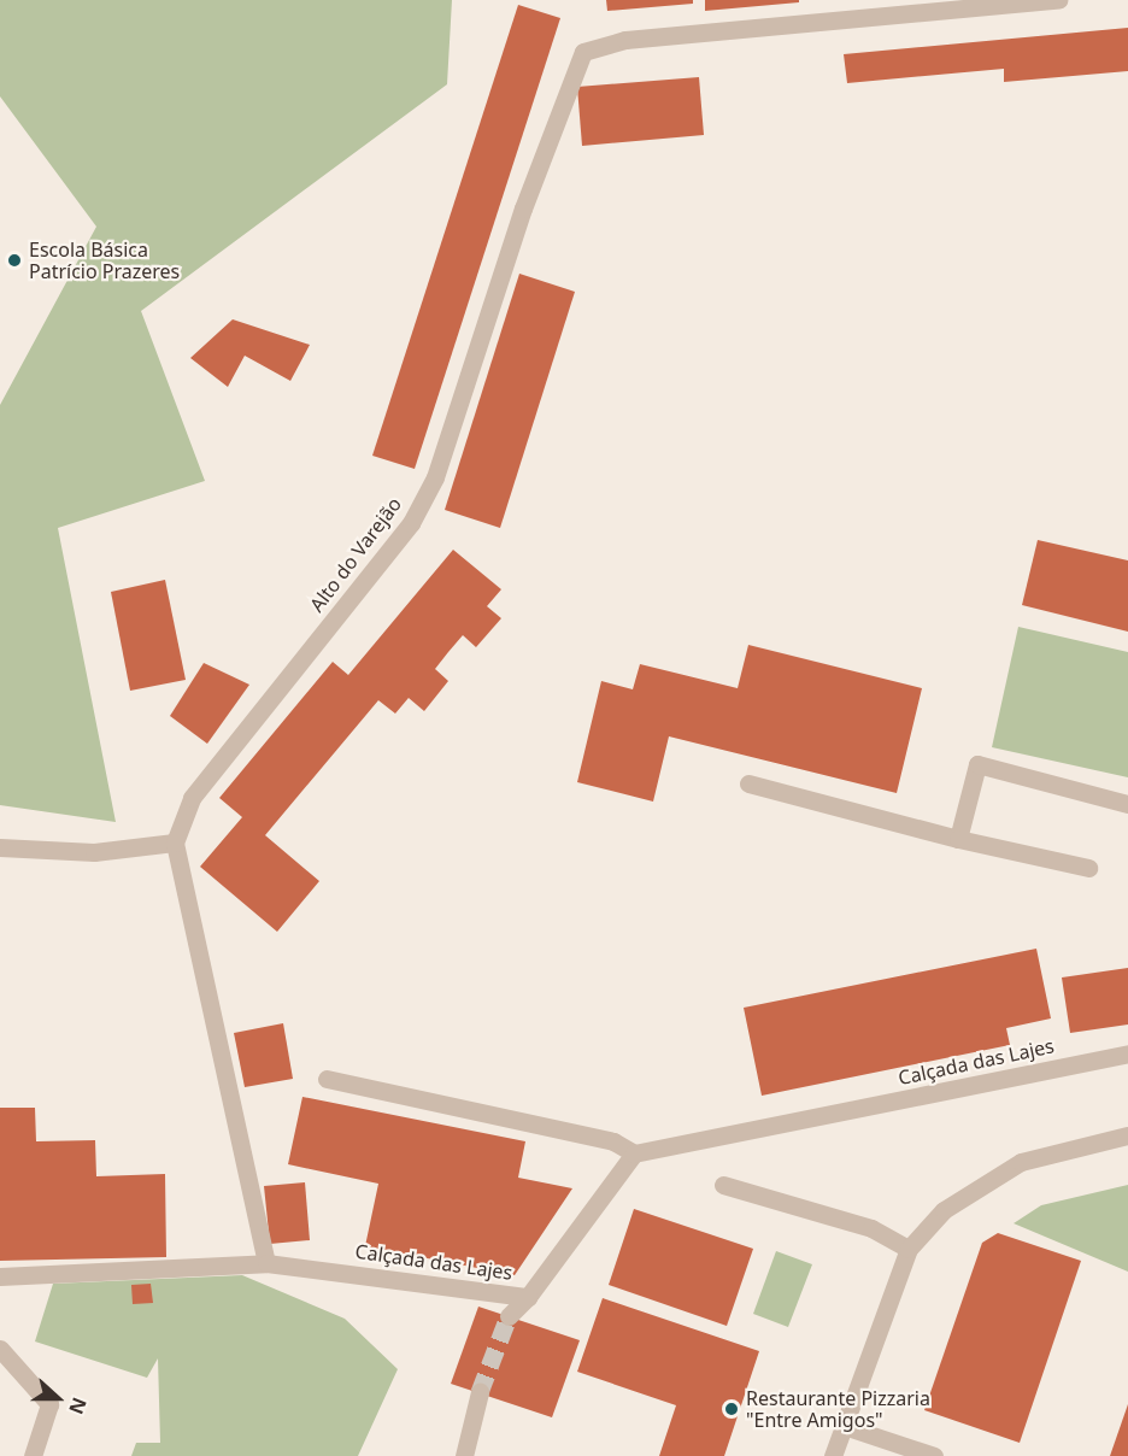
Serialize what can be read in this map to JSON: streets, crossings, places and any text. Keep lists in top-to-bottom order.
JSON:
{
  "streets": {
    "street": ["Alto do Varejão", "Calçada das Lajes"]
  },
  "places": ["Escola Básica Patrício Prazeres", "Restaurante Pizzaria \"Entre Amigos\""],
  "north": "right"
}
